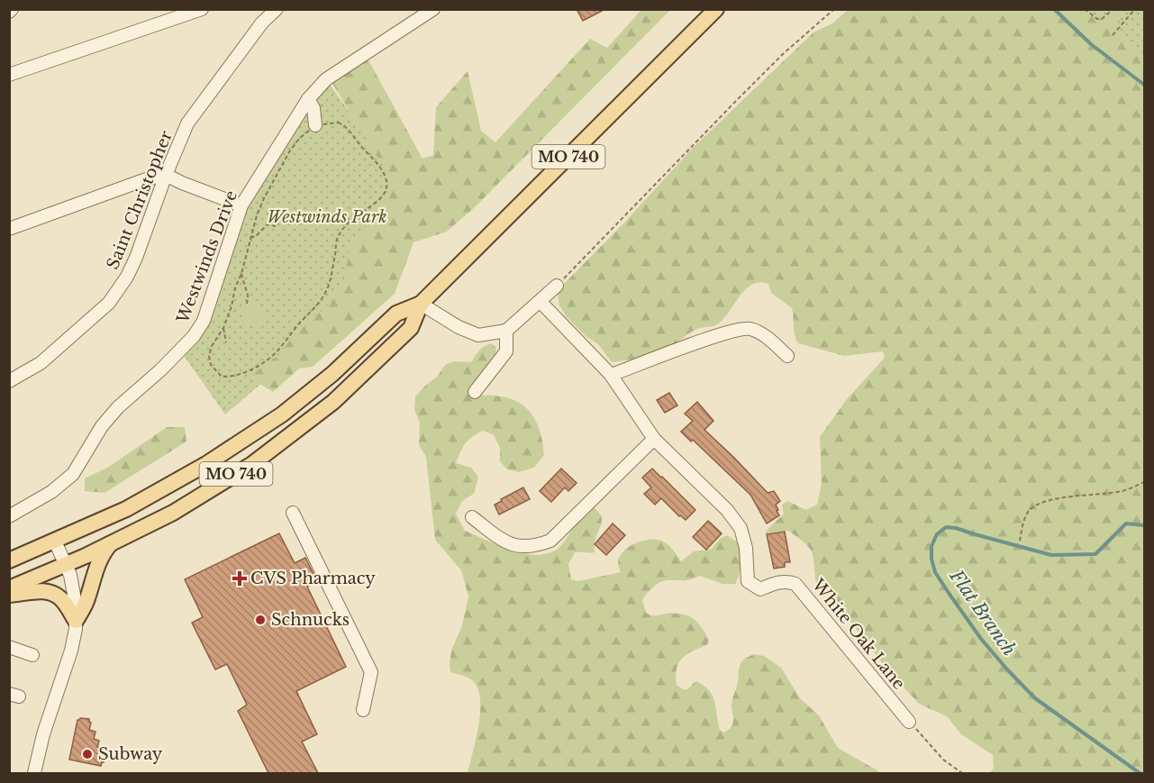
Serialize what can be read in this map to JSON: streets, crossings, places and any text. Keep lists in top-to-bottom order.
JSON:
{
  "streets": {
    "main road": ["MO 740"],
    "street": ["Saint Christopher", "Westwinds Drive", "White Oak Lane"]
  },
  "water": ["Flat Branch"],
  "parks": ["Westwinds Park"],
  "places": {
    "health": ["CVS Pharmacy"],
    "other": ["Schnucks", "Subway"]
  }
}
